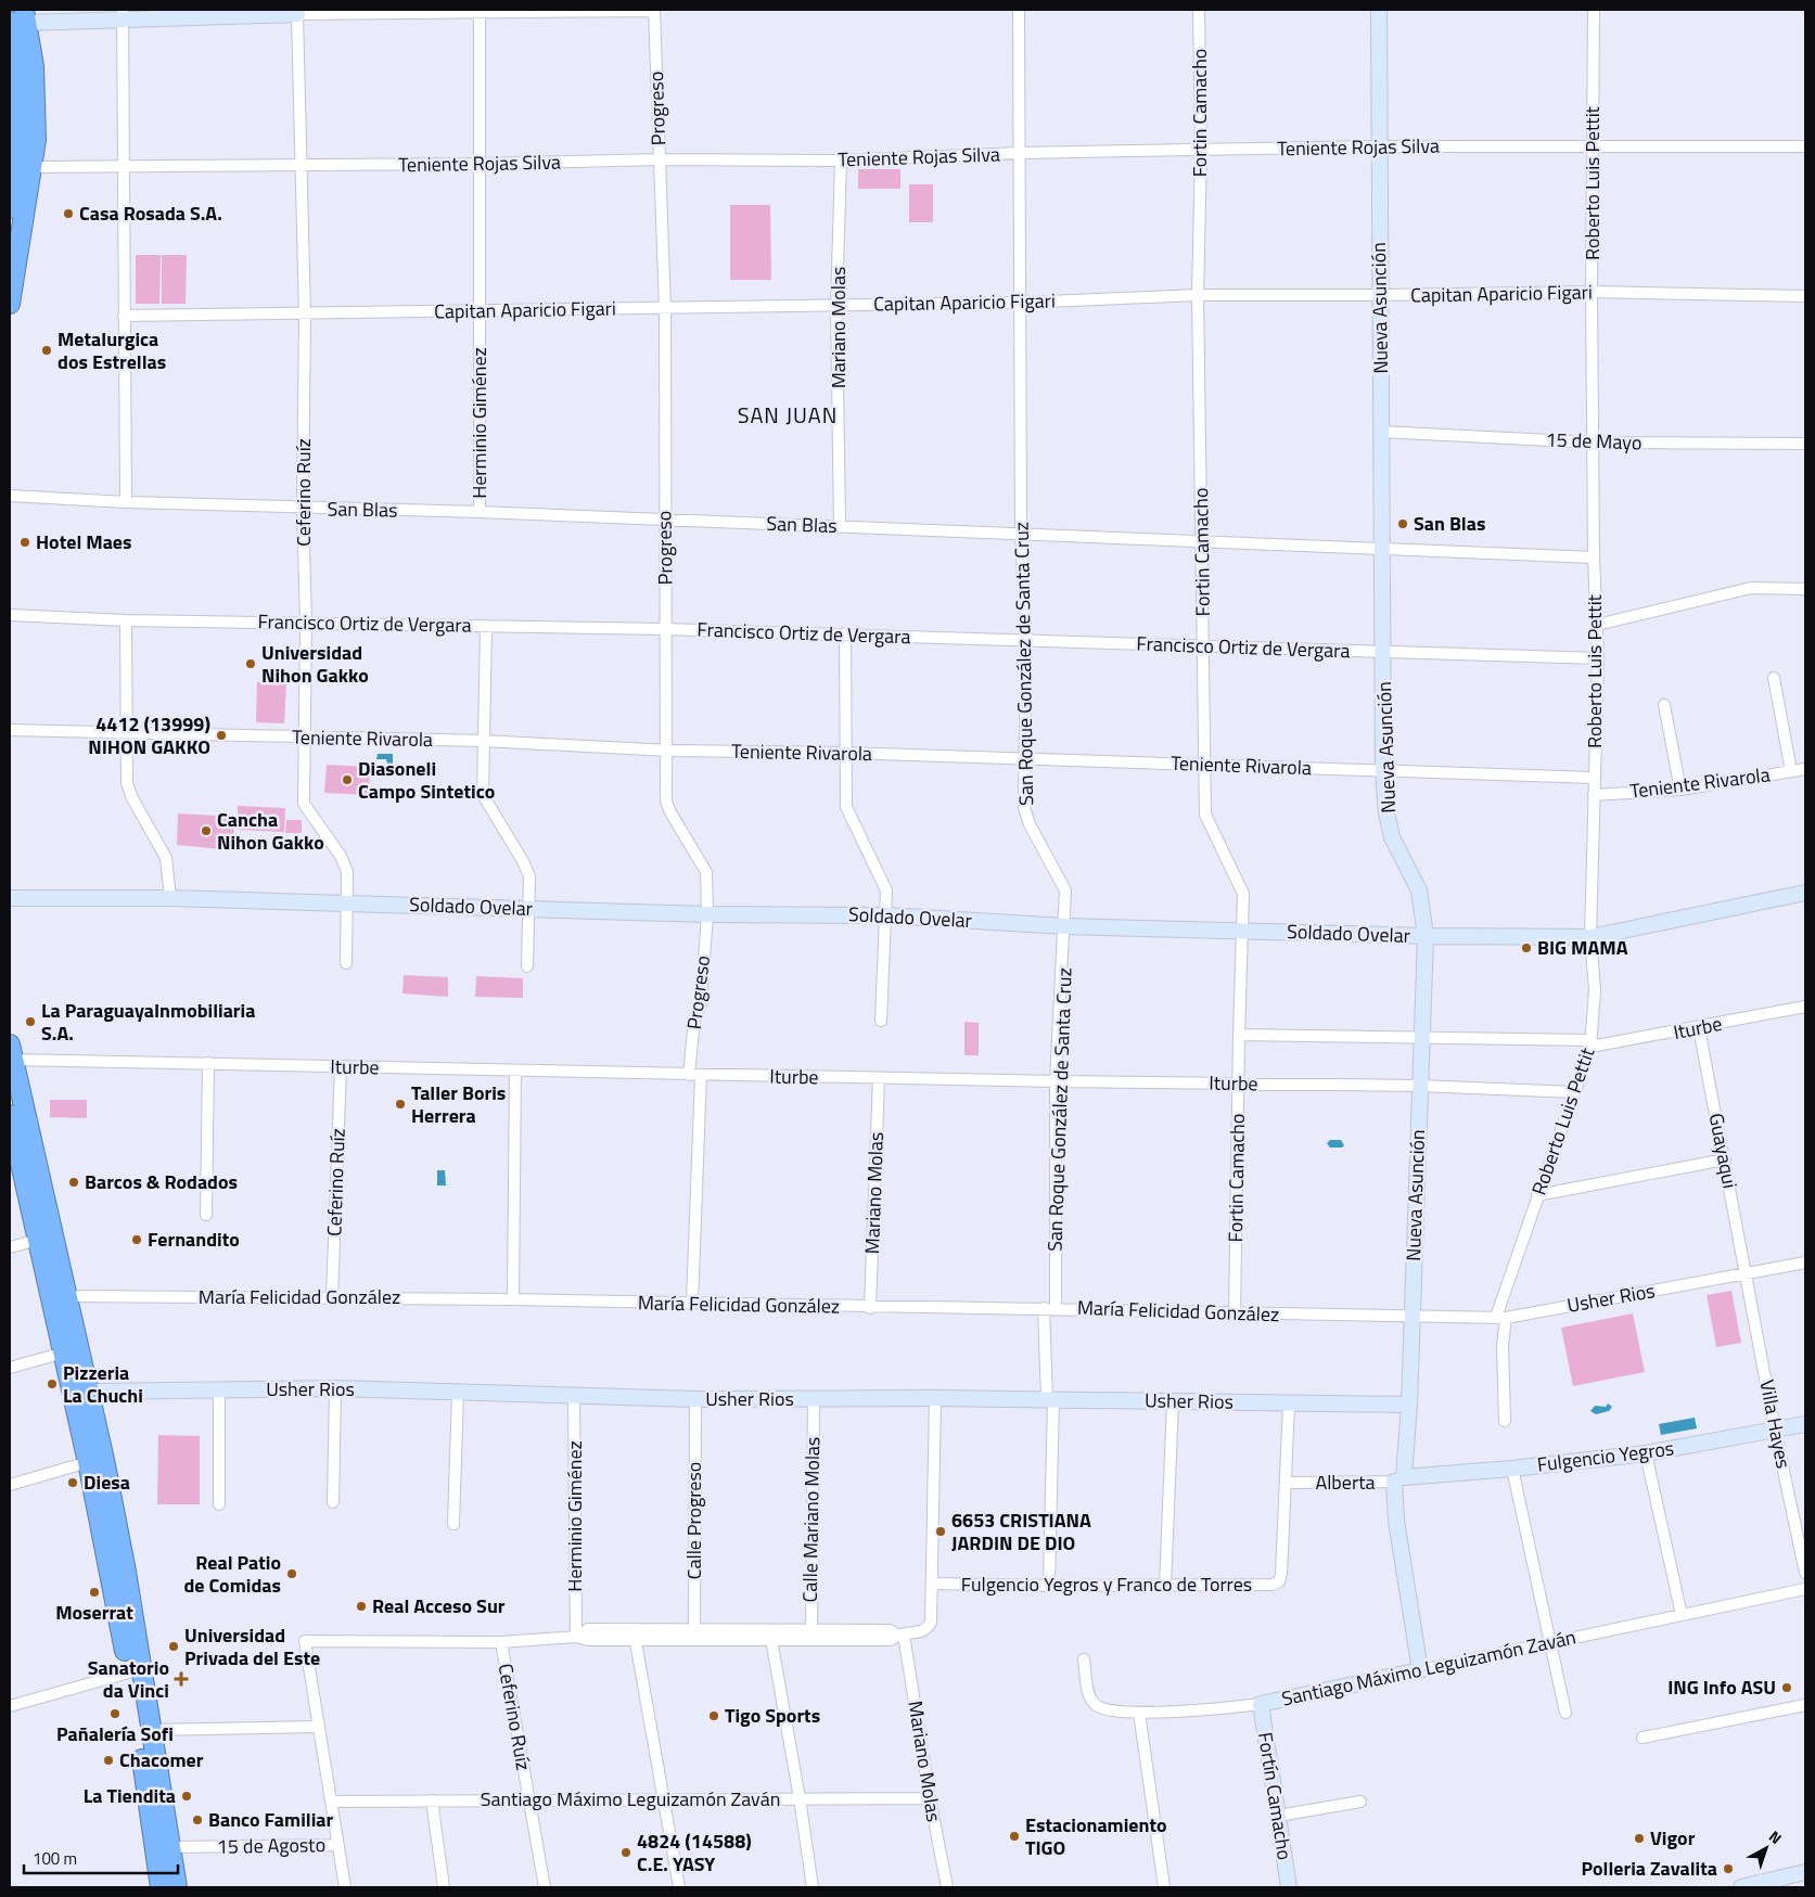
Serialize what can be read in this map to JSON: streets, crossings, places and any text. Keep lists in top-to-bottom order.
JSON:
{
  "streets": {
    "street": [
      "Progreso",
      "Fortin Camacho",
      "Teniente Rojas Silva",
      "Roberto Luis Pettit",
      "Capitan Aparicio Figari",
      "Nueva Asunción",
      "Mariano Molas",
      "Herminio Giménez",
      "15 de Mayo",
      "Ceferino Ruíz",
      "San Blas",
      "Francisco Ortiz de Vergara",
      "San Roque González de Santa Cruz",
      "Teniente Rivarola",
      "Soldado Ovelar",
      "Iturbe",
      "Guayaqui",
      "María Felicidad González",
      "Usher Rios",
      "Villa Hayes",
      "Fulgencio Yegros",
      "Alberta",
      "Calle Mariano Molas",
      "Calle Progreso",
      "Fulgencio Yegros y Franco de Torres",
      "Santiago Máximo Leguizamón Zaván",
      "Fortín Camacho",
      "15 de Agosto"
    ]
  },
  "crossings": [
    ["Progreso", "Teniente Rojas Silva"],
    ["Progreso", "Capitan Aparicio Figari"],
    ["Progreso", "San Blas"],
    ["Progreso", "Francisco Ortiz de Vergara"],
    ["Progreso", "Teniente Rivarola"],
    ["Progreso", "Soldado Ovelar"],
    ["Progreso", "Iturbe"],
    ["Progreso", "María Felicidad González"],
    ["Fortin Camacho", "Teniente Rojas Silva"],
    ["Fortin Camacho", "Capitan Aparicio Figari"],
    ["Fortin Camacho", "San Blas"],
    ["Fortin Camacho", "Francisco Ortiz de Vergara"],
    ["Fortin Camacho", "Teniente Rivarola"],
    ["Fortin Camacho", "Soldado Ovelar"],
    ["Fortin Camacho", "Iturbe"],
    ["Fortin Camacho", "María Felicidad González"],
    ["Teniente Rojas Silva", "Roberto Luis Pettit"],
    ["Teniente Rojas Silva", "Nueva Asunción"],
    ["Teniente Rojas Silva", "Mariano Molas"],
    ["Teniente Rojas Silva", "Herminio Giménez"],
    ["Teniente Rojas Silva", "Ceferino Ruíz"],
    ["Teniente Rojas Silva", "San Roque González de Santa Cruz"],
    ["Roberto Luis Pettit", "Capitan Aparicio Figari"],
    ["Roberto Luis Pettit", "15 de Mayo"],
    ["Roberto Luis Pettit", "San Blas"],
    ["Roberto Luis Pettit", "Francisco Ortiz de Vergara"],
    ["Roberto Luis Pettit", "Teniente Rivarola"],
    ["Roberto Luis Pettit", "Soldado Ovelar"],
    ["Roberto Luis Pettit", "Iturbe"],
    ["Roberto Luis Pettit", "Usher Rios"],
    ["Capitan Aparicio Figari", "Nueva Asunción"],
    ["Capitan Aparicio Figari", "Mariano Molas"],
    ["Capitan Aparicio Figari", "Herminio Giménez"],
    ["Capitan Aparicio Figari", "Ceferino Ruíz"],
    ["Capitan Aparicio Figari", "San Roque González de Santa Cruz"],
    ["Nueva Asunción", "15 de Mayo"],
    ["Nueva Asunción", "San Blas"],
    ["Nueva Asunción", "Francisco Ortiz de Vergara"],
    ["Nueva Asunción", "Teniente Rivarola"],
    ["Nueva Asunción", "Soldado Ovelar"],
    ["Nueva Asunción", "Iturbe"],
    ["Nueva Asunción", "María Felicidad González"],
    ["Nueva Asunción", "Usher Rios"],
    ["Nueva Asunción", "Fulgencio Yegros"],
    ["Nueva Asunción", "Alberta"],
    ["Nueva Asunción", "Santiago Máximo Leguizamón Zaván"],
    ["Mariano Molas", "San Blas"],
    ["Mariano Molas", "Iturbe"],
    ["Mariano Molas", "María Felicidad González"],
    ["Mariano Molas", "Santiago Máximo Leguizamón Zaván"],
    ["Herminio Giménez", "San Blas"],
    ["Herminio Giménez", "Usher Rios"],
    ["Ceferino Ruíz", "San Blas"],
    ["Ceferino Ruíz", "Francisco Ortiz de Vergara"],
    ["Ceferino Ruíz", "Teniente Rivarola"],
    ["Ceferino Ruíz", "Soldado Ovelar"],
    ["Ceferino Ruíz", "Iturbe"],
    ["Ceferino Ruíz", "María Felicidad González"],
    ["Ceferino Ruíz", "Santiago Máximo Leguizamón Zaván"],
    ["San Blas", "San Roque González de Santa Cruz"],
    ["Francisco Ortiz de Vergara", "San Roque González de Santa Cruz"],
    ["San Roque González de Santa Cruz", "Teniente Rivarola"],
    ["San Roque González de Santa Cruz", "Soldado Ovelar"],
    ["San Roque González de Santa Cruz", "Iturbe"],
    ["San Roque González de Santa Cruz", "María Felicidad González"],
    ["Iturbe", "Guayaqui"],
    ["Guayaqui", "Usher Rios"],
    ["Guayaqui", "Villa Hayes"],
    ["María Felicidad González", "Usher Rios"],
    ["Usher Rios", "Villa Hayes"],
    ["Usher Rios", "Calle Mariano Molas"],
    ["Usher Rios", "Calle Progreso"],
    ["Villa Hayes", "Fulgencio Yegros"],
    ["Fulgencio Yegros", "Alberta"],
    ["Alberta", "Fulgencio Yegros y Franco de Torres"],
    ["Santiago Máximo Leguizamón Zaván", "Fortín Camacho"]
  ],
  "districts": ["SAN JUAN"],
  "places": {
    "other": [
      "Casa Rosada S.A.",
      "Metalurgica dos Estrellas",
      "San Blas",
      "Hotel Maes",
      "Universidad Nihon Gakko",
      "4412 (13999) NIHON GAKKO",
      "Diasoneli Campo Sintetico",
      "Cancha Nihon Gakko",
      "BIG MAMA",
      "La ParaguayaInmobiliaria S.A.",
      "Taller Boris Herrera",
      "Barcos & Rodados",
      "Fernandito",
      "Pizzeria La Chuchi",
      "Diesa",
      "6653 CRISTIANA JARDIN DE DIO",
      "Real Patio de Comidas",
      "Moserrat",
      "Real Acceso Sur",
      "Universidad Privada del Este",
      "ING Info ASU",
      "Pañalería Sofi",
      "Tigo Sports",
      "Chacomer",
      "La Tiendita",
      "Banco Familiar",
      "Estacionamiento TIGO",
      "Vigor",
      "4824 (14588) C.E. YASY",
      "Polleria Zavalita"
    ],
    "health": ["Sanatorio da Vinci"]
  },
  "scale_bar": "100 m",
  "north": "top right"
}
